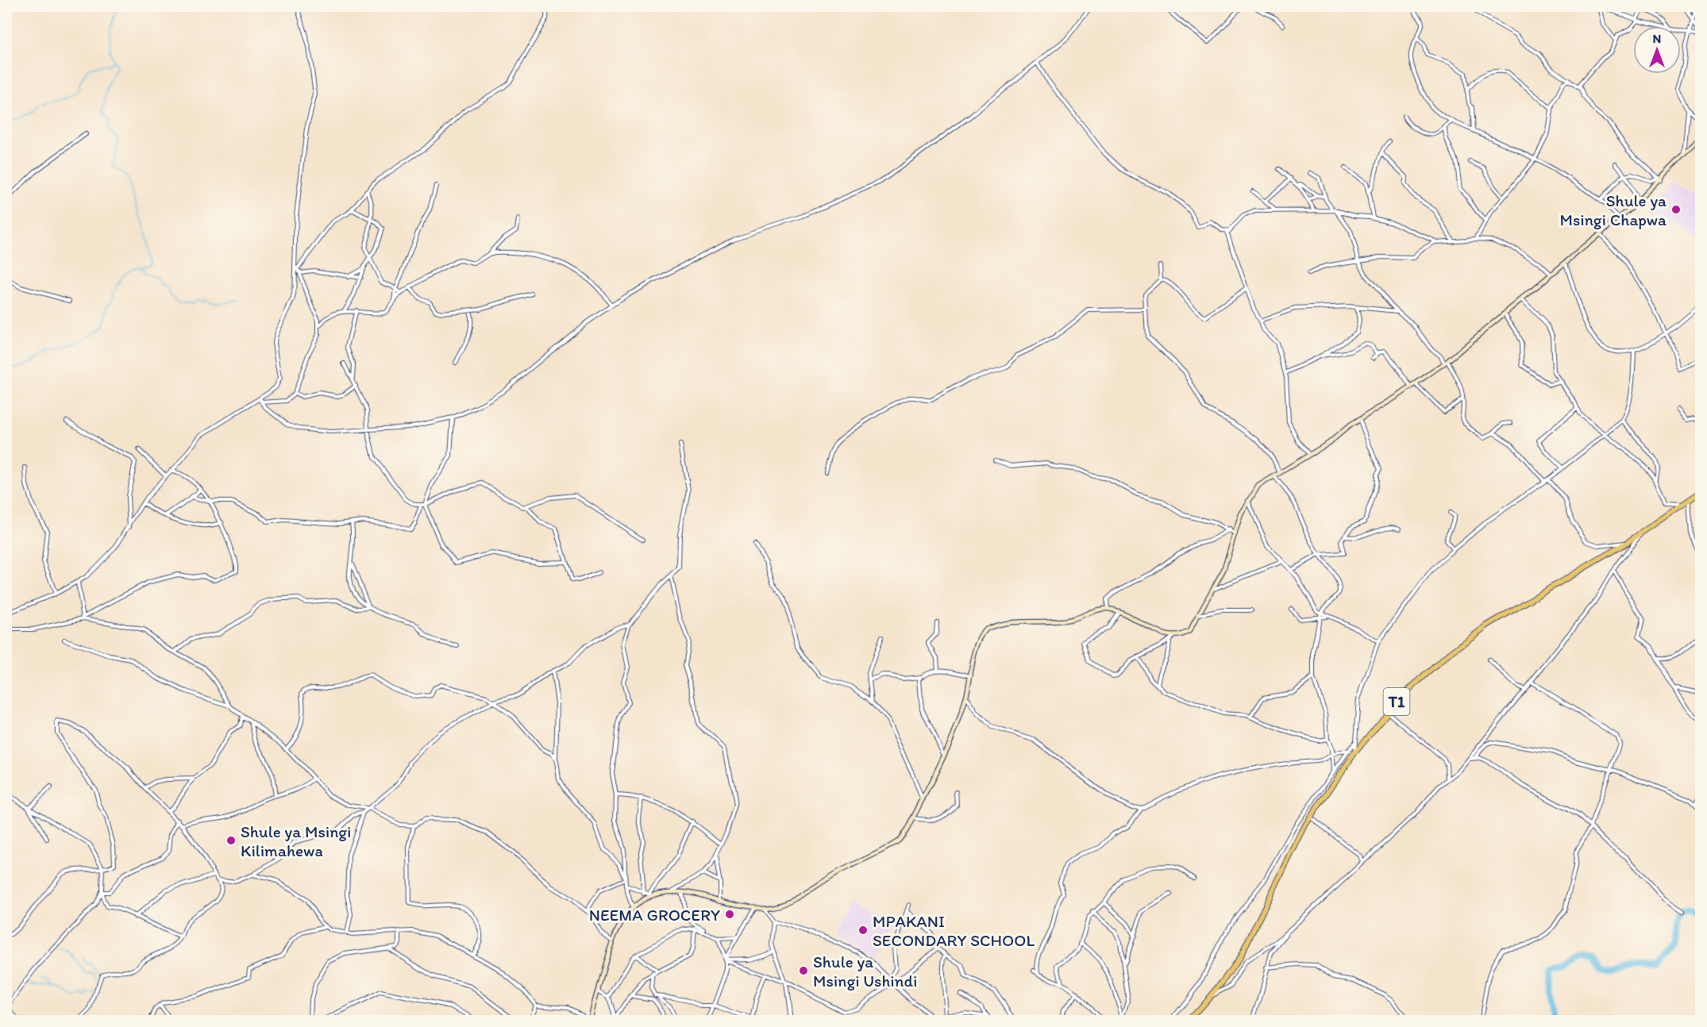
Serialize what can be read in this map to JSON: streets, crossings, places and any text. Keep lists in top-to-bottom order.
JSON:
{
  "streets": {
    "highway": ["T1"]
  },
  "places": [
    "Shule ya Msingi Chapwa",
    "Shule ya Msingi Kilimahewa",
    "NEEMA GROCERY",
    "MPAKANI SECONDARY SCHOOL",
    "Shule ya Msingi Ushindi"
  ],
  "north": "top"
}
